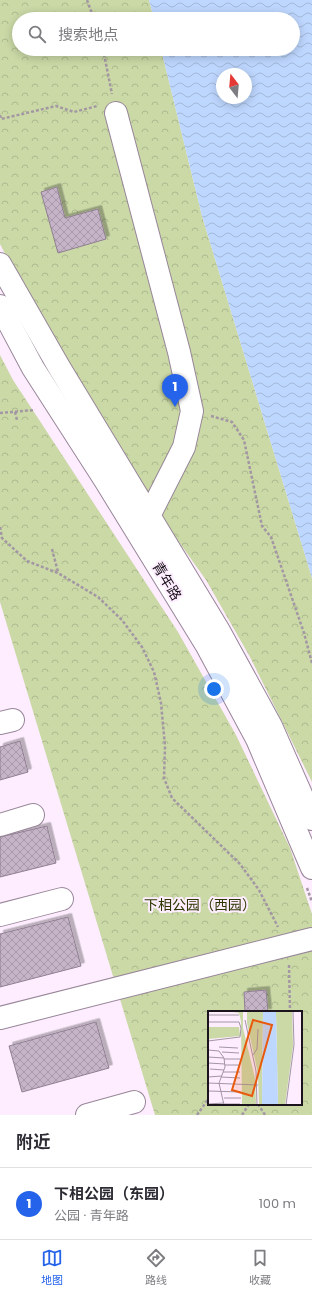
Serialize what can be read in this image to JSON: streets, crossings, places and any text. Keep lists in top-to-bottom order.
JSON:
{
  "streets": {
    "street": ["青年路"]
  },
  "parks": ["下相公园（西园）"],
  "north": "top",
  "page": {
    "search": "搜索地点",
    "pins": "1",
    "heading": "附近",
    "list": [
      {
        "mark": "1",
        "name": "下相公园（东园）",
        "note": "公园 · 青年路",
        "value": "100 m"
      }
    ],
    "nav": ["地图", "路线", "收藏"]
  }
}
